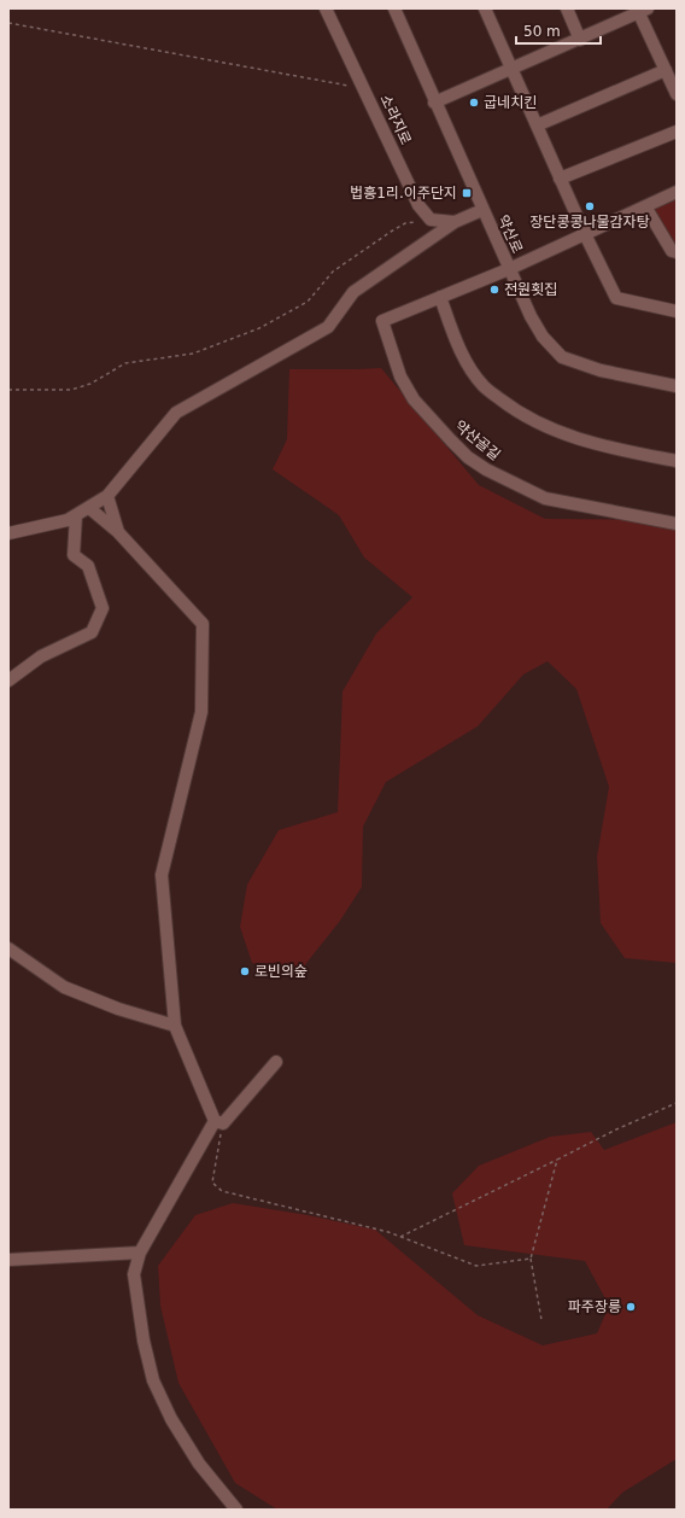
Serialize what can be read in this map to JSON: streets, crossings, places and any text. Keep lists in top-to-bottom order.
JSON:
{
  "streets": {
    "street": ["소라지로", "약산로", "약산골길"]
  },
  "crossings": [
    ["약산로", "약산골길"]
  ],
  "places": {
    "other": [
      "굽네치킨",
      "장단콩콩나물감자탕",
      "전원횟집",
      "로빈의숲",
      "파주장릉"
    ],
    "transit": ["법흥1리.이주단지"]
  },
  "scale_bar": "50 m"
}
